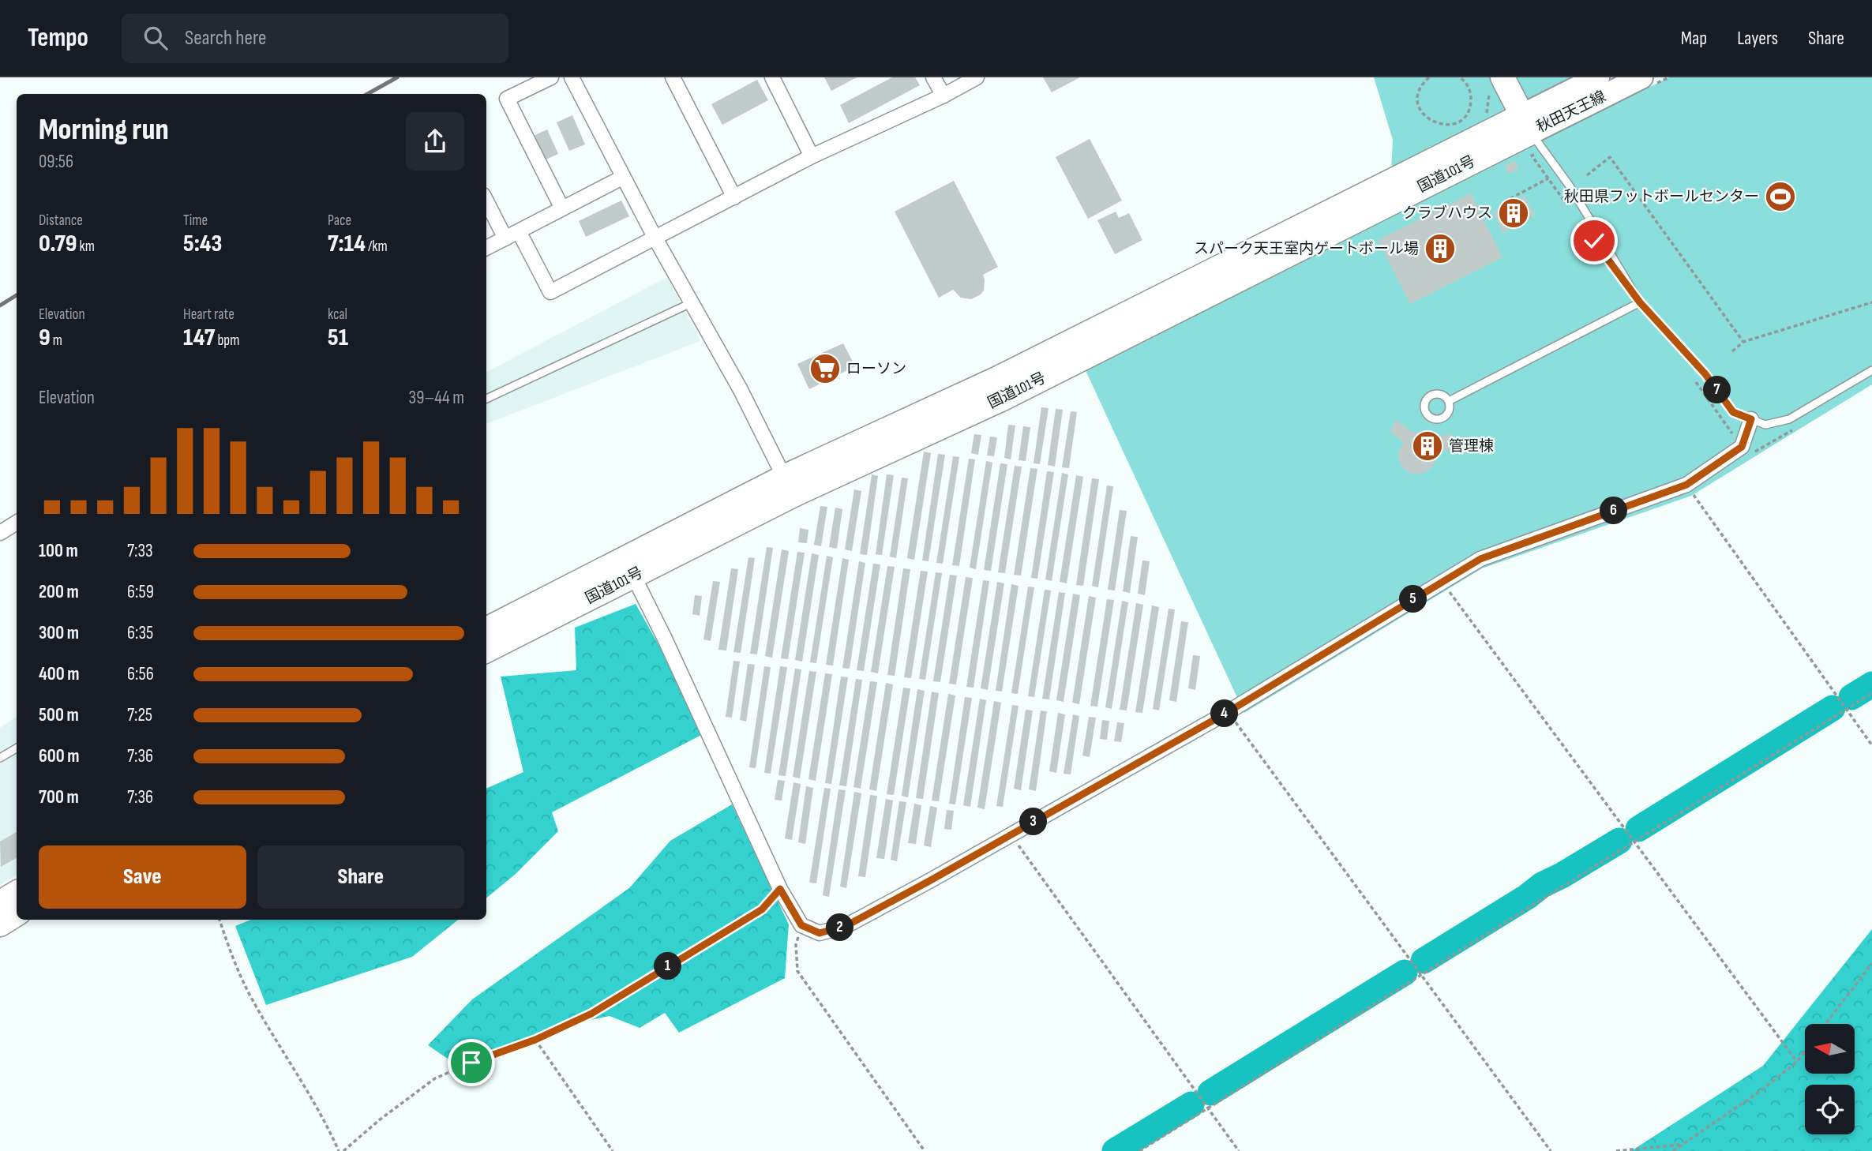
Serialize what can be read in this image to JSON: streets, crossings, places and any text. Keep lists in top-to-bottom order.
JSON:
{
  "streets": {
    "highway": ["国道101号"],
    "main road": ["秋田天王線"]
  },
  "crossings": [
    ["秋田天王線", "国道101号"]
  ],
  "places": {
    "sports": ["秋田県フットボールセンター"],
    "building": ["クラブハウス", "スパーク天王室内ゲートボール場", "管理棟"],
    "supermarket": ["ローソン"]
  },
  "north": "left",
  "page": {
    "header": "Tempo",
    "search": "Search here",
    "nav": ["Map", "Layers", "Share"],
    "heading": ["Morning run", "09:56"],
    "stats": [
      ["Distance", "0.79 km"],
      ["Time", "5:43"],
      ["Pace", "7:14 /km"],
      ["Elevation", "9 m"],
      ["Heart rate", "147 bpm"],
      ["kcal", "51"]
    ],
    "pins": [
      "7",
      "6",
      "5",
      "4",
      "3",
      "2",
      "1"
    ],
    "chart": ["Elevation", "39–44 m"],
    "list": [
      {
        "name": "100 m",
        "note": "7:33"
      },
      {
        "name": "200 m",
        "note": "6:59"
      },
      {
        "name": "300 m",
        "note": "6:35"
      },
      {
        "name": "400 m",
        "note": "6:56"
      },
      {
        "name": "500 m",
        "note": "7:25"
      },
      {
        "name": "600 m",
        "note": "7:36"
      },
      {
        "name": "700 m",
        "note": "7:36"
      }
    ],
    "buttons": ["Save", "Share"]
  }
}
